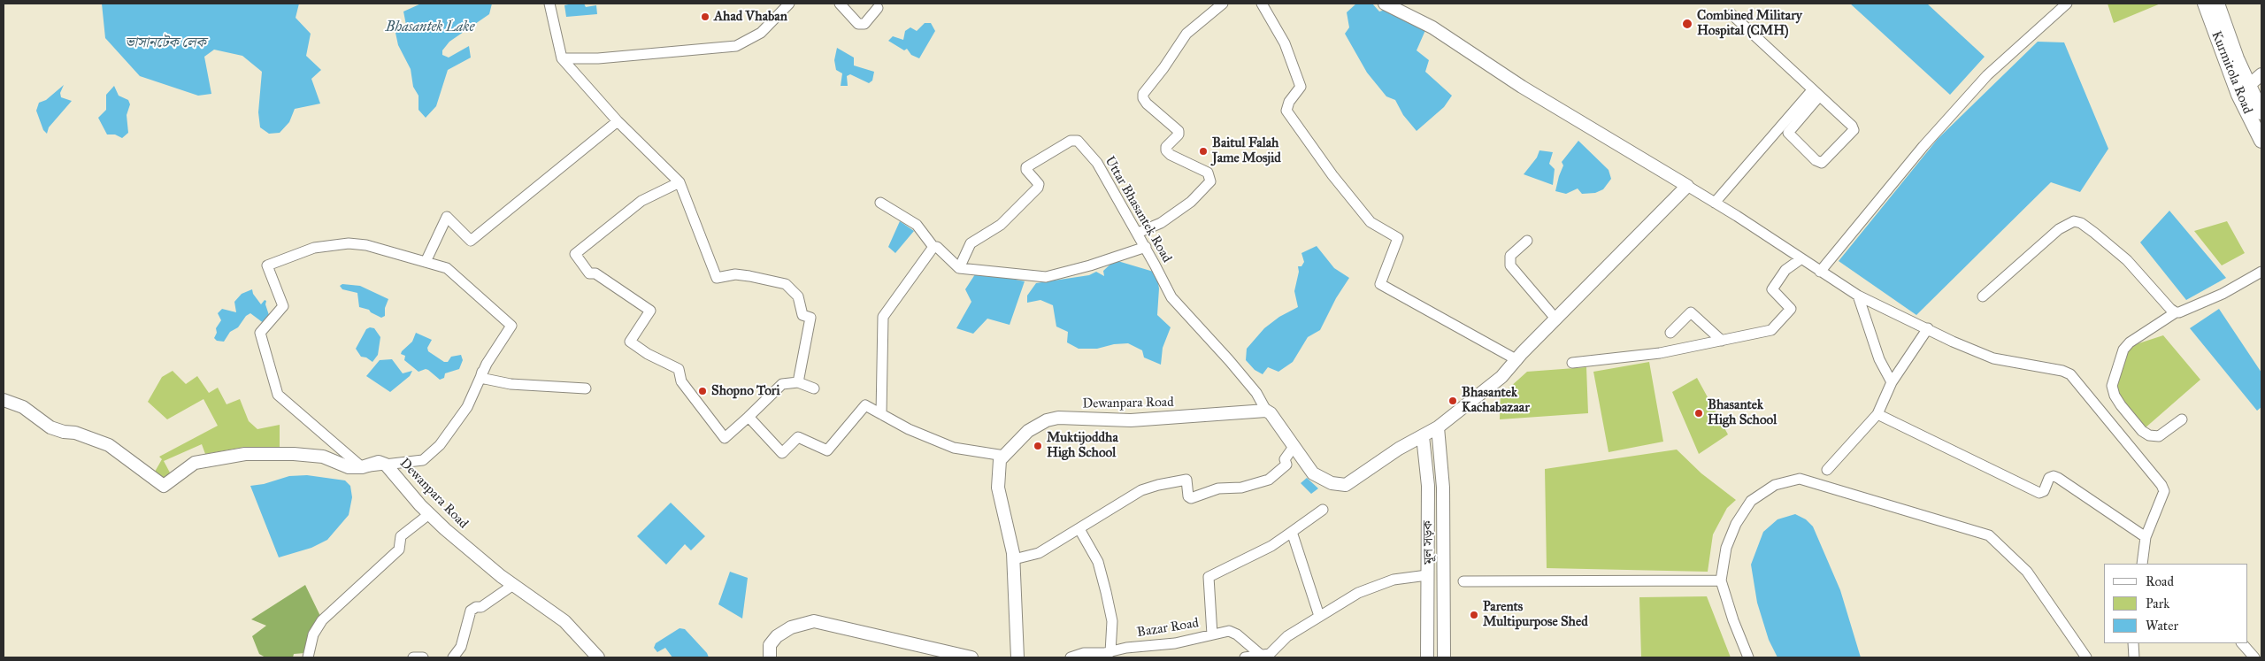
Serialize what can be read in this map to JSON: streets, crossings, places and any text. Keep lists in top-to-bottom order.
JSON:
{
  "streets": {
    "main road": ["Kurmitola Road"],
    "street": [
      "Uttar Bhasantek Road",
      "Dewanpara Road",
      "মূল সড়ক",
      "Bazar Road"
    ]
  },
  "crossings": [
    ["Uttar Bhasantek Road", "Dewanpara Road"]
  ],
  "water": ["Bhasantek Lake", "ভাসানটেক লেক"],
  "places": [
    "Ahad Vhaban",
    "Combined Military Hospital (CMH)",
    "Baitul Falah Jame Mosjid",
    "Shopno Tori",
    "Bhasantek Kachabazaar",
    "Bhasantek High School",
    "Muktijoddha High School",
    "Parents Multipurpose Shed"
  ],
  "legend": ["Road", "Park", "Water"]
}
